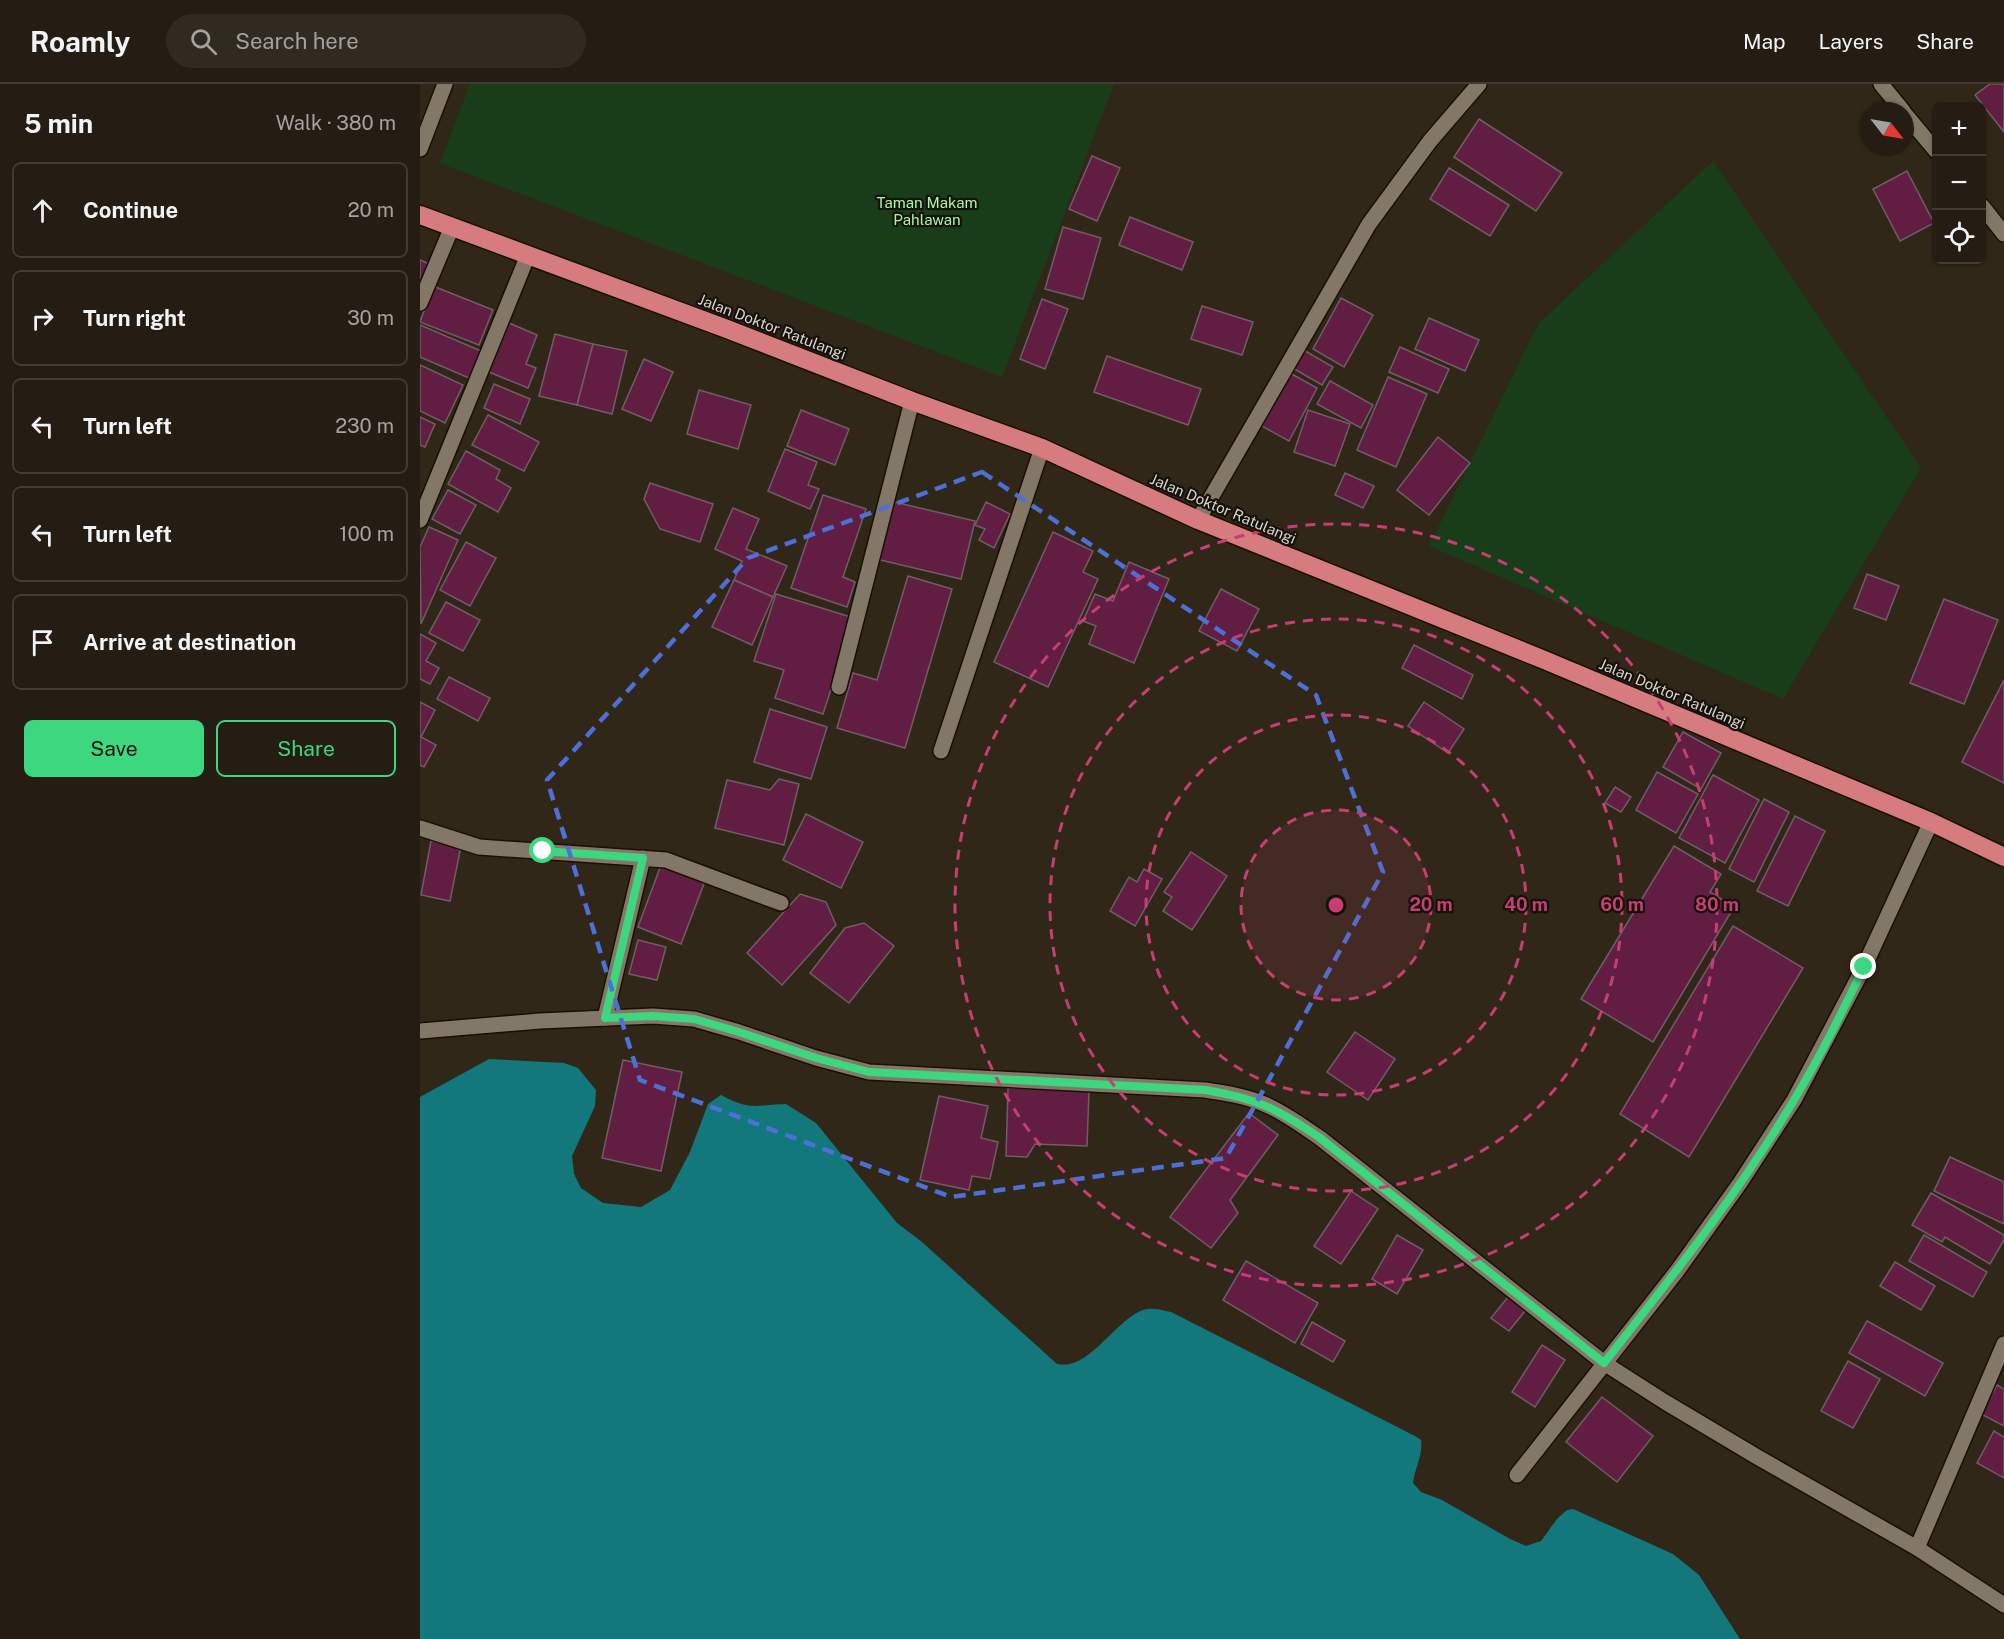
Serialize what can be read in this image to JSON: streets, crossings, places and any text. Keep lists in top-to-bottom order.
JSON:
{
  "streets": {
    "highway": ["Jalan Doktor Ratulangi"]
  },
  "parks": ["Taman Makam Pahlawan"],
  "north": "bottom right",
  "page": {
    "header": "Roamly",
    "search": "Search here",
    "nav": ["Map", "Layers", "Share"],
    "heading": ["5 min", "Walk · 380 m"],
    "map_buttons": ["+", "−"],
    "list": [
      ["Continue", "20 m"],
      ["Turn right", "30 m"],
      ["Turn left", "230 m"],
      ["Turn left", "100 m"],
      "Arrive at destination"
    ],
    "buttons": ["Save", "Share"]
  },
  "rings": [
    "20 m",
    "40 m",
    "60 m",
    "80 m"
  ]
}
